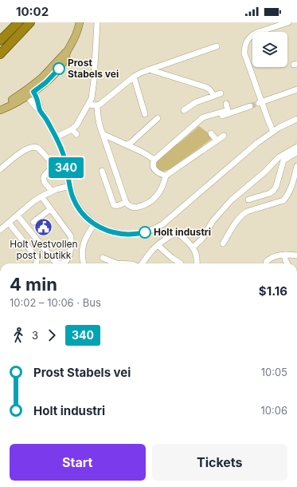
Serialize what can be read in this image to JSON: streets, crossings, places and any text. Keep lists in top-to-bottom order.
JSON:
{
  "places": {
    "other": ["Prost Stabels vei", "Holt industri"],
    "public building": ["Holt Vestvollen post i butikk"]
  },
  "lines": ["bus line 340"],
  "page": {
    "status": "10:02",
    "on_map": "340",
    "heading": ["4 min", "10:02 – 10:06 · Bus", "$1.16"],
    "legs": ["3", "340"],
    "list": [
      {
        "name": "Prost Stabels vei",
        "value": "10:05"
      },
      {
        "name": "Holt industri",
        "value": "10:06"
      }
    ],
    "buttons": ["Start", "Tickets"]
  }
}
